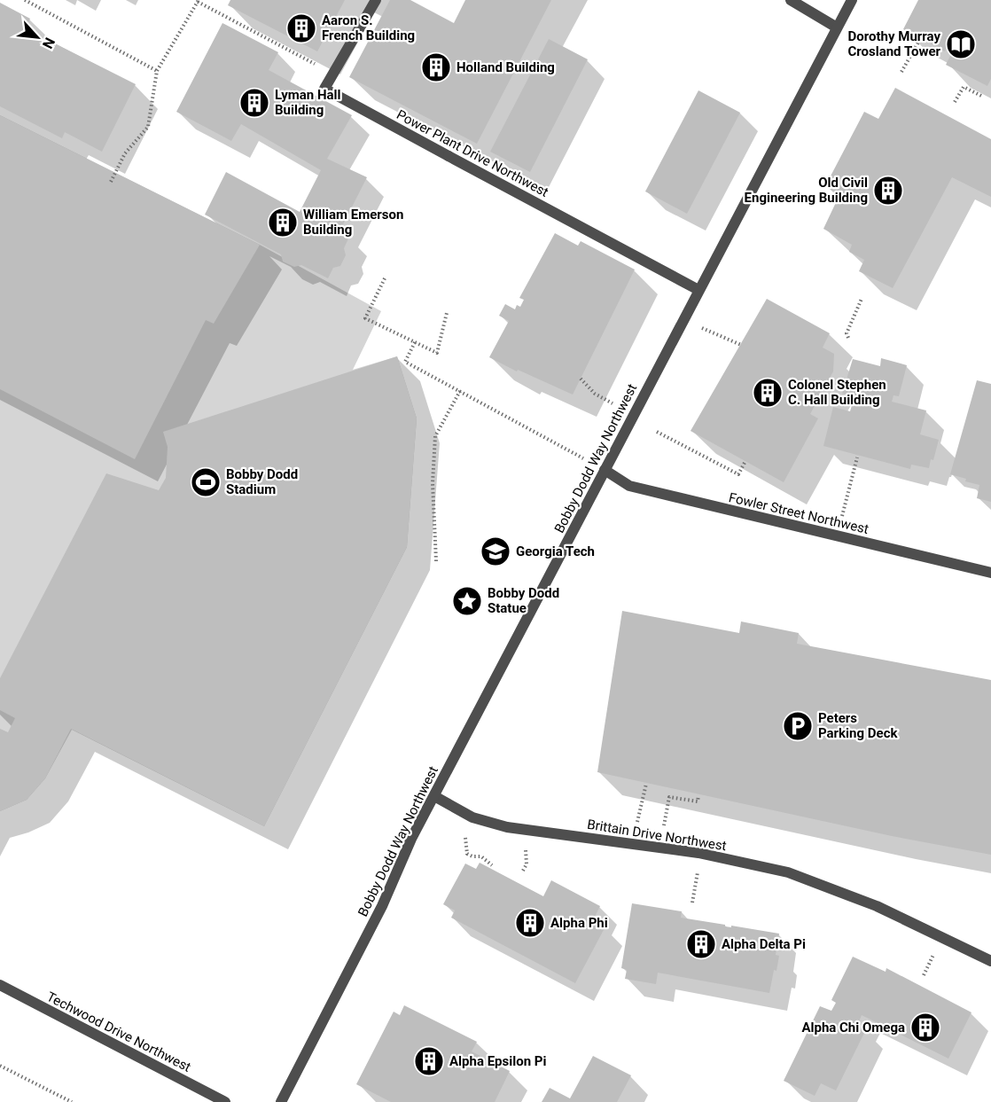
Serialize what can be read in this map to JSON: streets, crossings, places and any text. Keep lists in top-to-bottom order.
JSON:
{
  "streets": {
    "street": [
      "Power Plant Drive Northwest",
      "Bobby Dodd Way Northwest",
      "Fowler Street Northwest",
      "Brittain Drive Northwest",
      "Techwood Drive Northwest"
    ]
  },
  "crossings": [
    ["Power Plant Drive Northwest", "Bobby Dodd Way Northwest"],
    ["Bobby Dodd Way Northwest", "Fowler Street Northwest"],
    ["Bobby Dodd Way Northwest", "Brittain Drive Northwest"]
  ],
  "places": {
    "building": [
      "Aaron S. French Building",
      "Holland Building",
      "Lyman Hall Building",
      "Old Civil Engineering Building",
      "William Emerson Building",
      "Colonel Stephen C. Hall Building",
      "Alpha Phi",
      "Alpha Delta Pi",
      "Alpha Chi Omega",
      "Alpha Epsilon Pi"
    ],
    "library": ["Dorothy Murray Crosland Tower"],
    "sports": ["Bobby Dodd Stadium"],
    "school or university": ["Georgia Tech"],
    "place": ["Bobby Dodd Statue"],
    "parking": ["Peters Parking Deck"]
  },
  "north": "bottom right"
}
